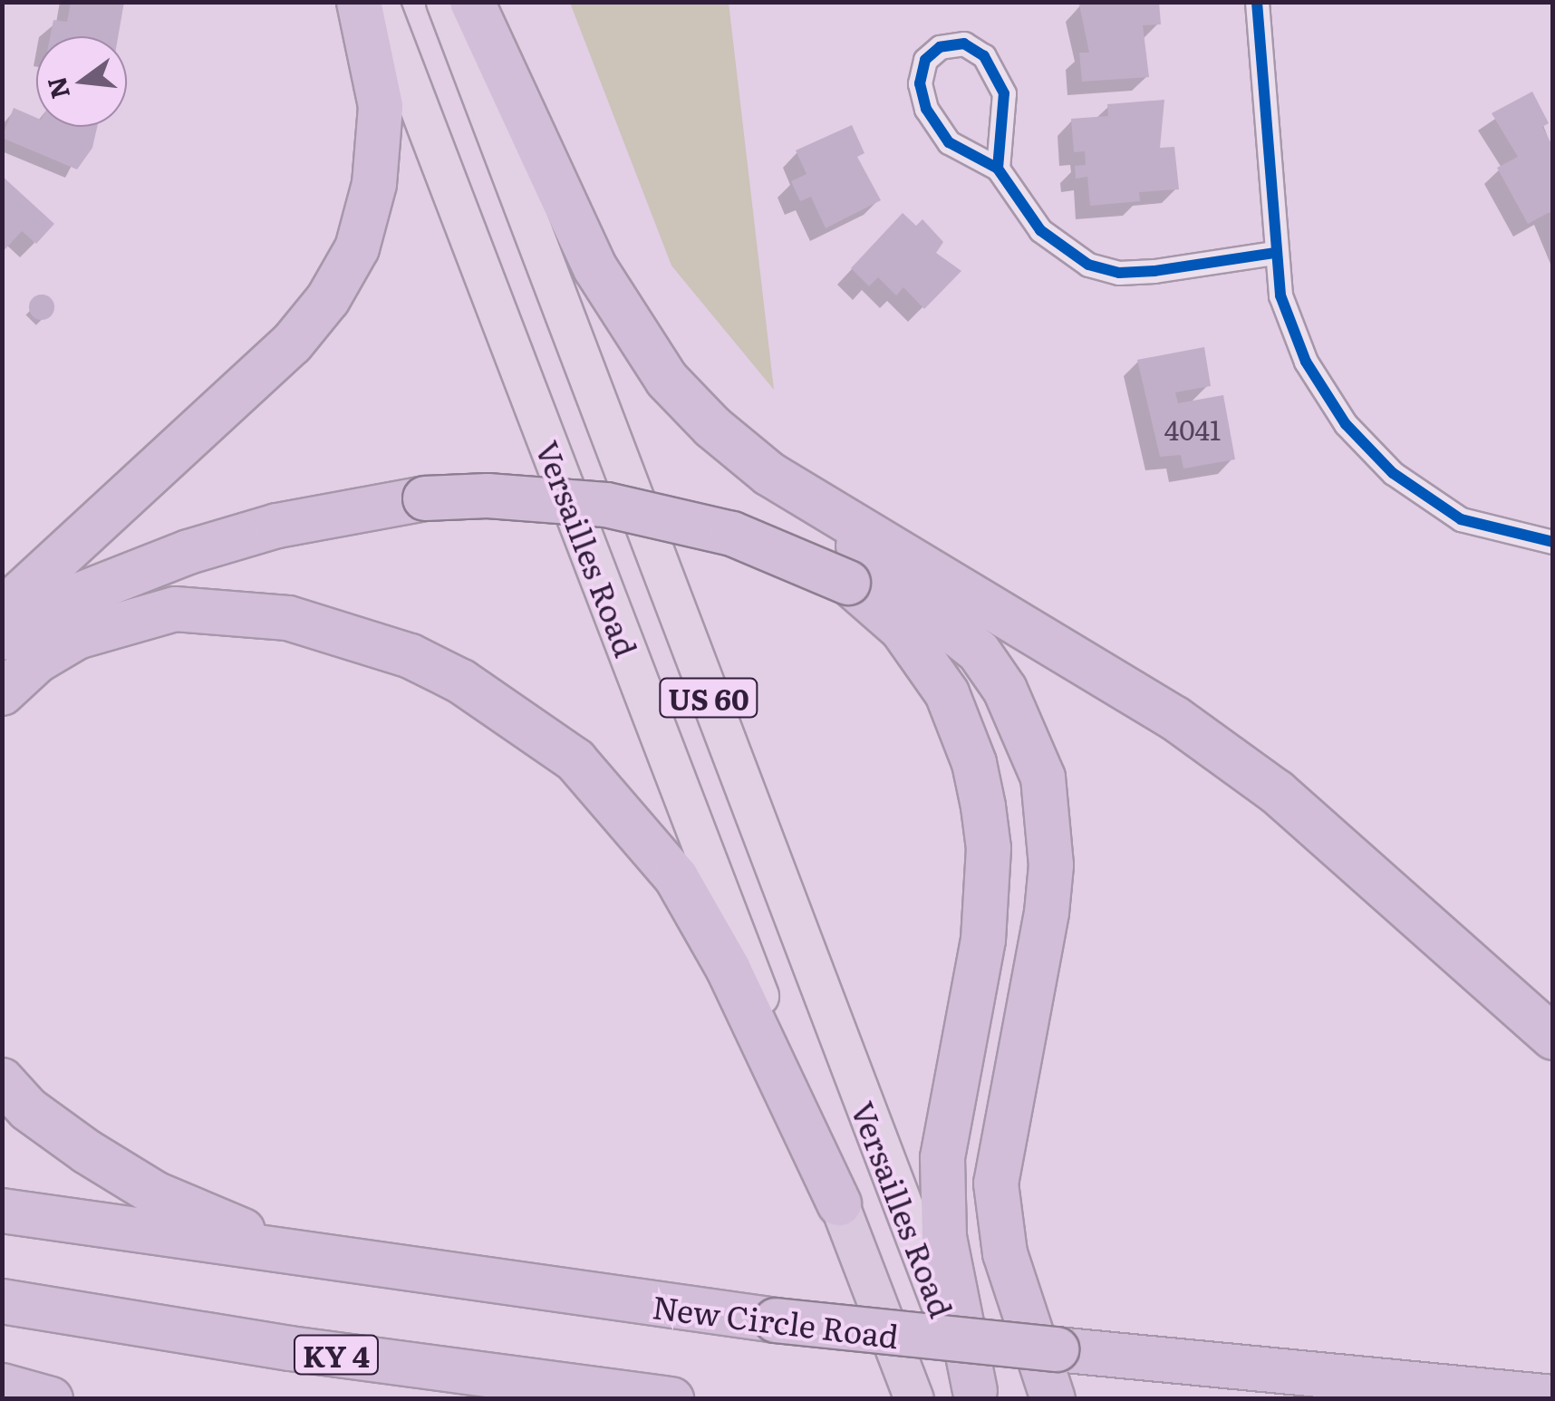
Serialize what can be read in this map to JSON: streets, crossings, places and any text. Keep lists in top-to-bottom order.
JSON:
{
  "streets": {
    "highway": [
      "Versailles Road",
      "US 60",
      "New Circle Road",
      "KY 4"
    ]
  },
  "house_numbers": ["4041"],
  "north": "left"
}
